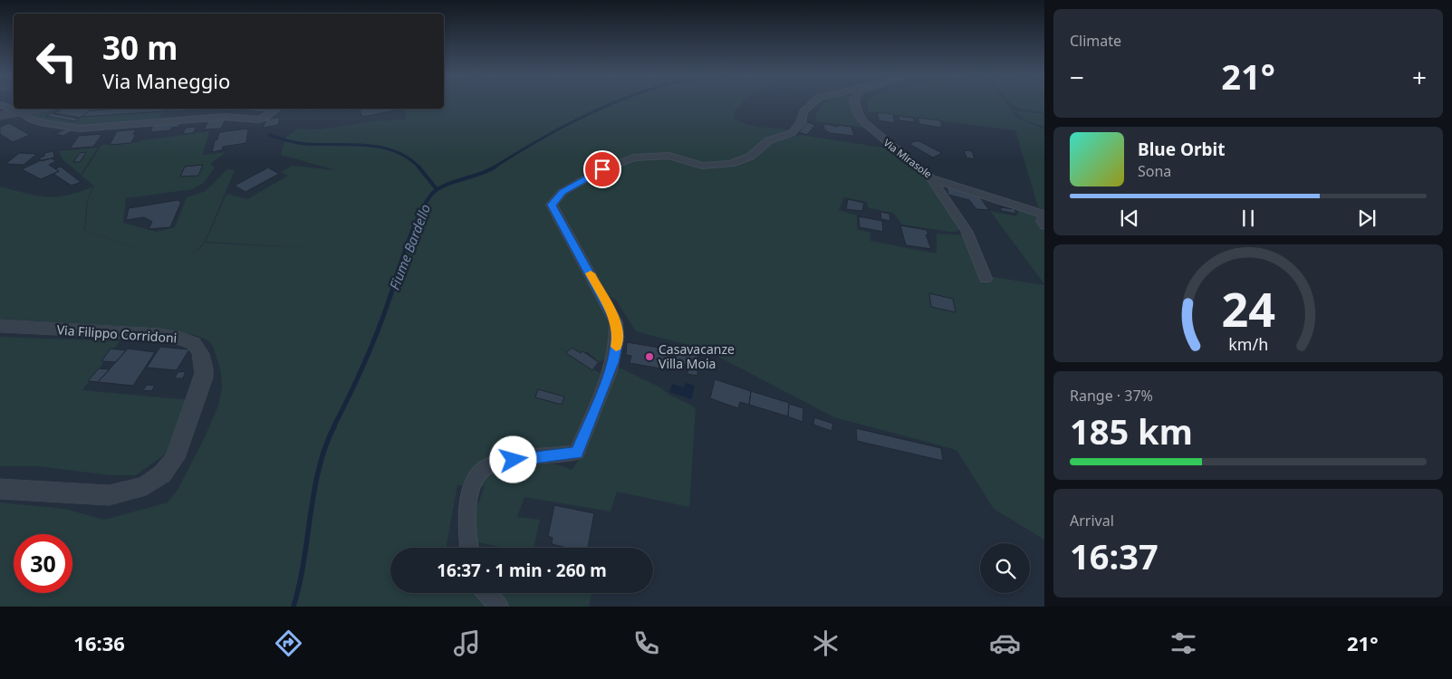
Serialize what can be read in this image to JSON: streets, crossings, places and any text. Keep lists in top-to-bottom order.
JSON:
{
  "streets": {
    "street": ["Via Mirasole", "Via Filippo Corridoni"]
  },
  "water": ["Fiume Bardello"],
  "places": ["Casavacanze Villa Moia"],
  "page": {
    "tile": [
      "Climate",
      ["Range · 37%", "185 km"],
      ["Arrival", "16:37"]
    ],
    "turn": ["30 m", "Via Maneggio"],
    "heat": ["−", "21°", "+"],
    "song": ["Blue Orbit", "Sona"],
    "limit": "30",
    "trip": "16:37 · 1 min · 260 m",
    "tabs": ["16:36", "21°"],
    "gauge": ["24", "km/h"]
  }
}
